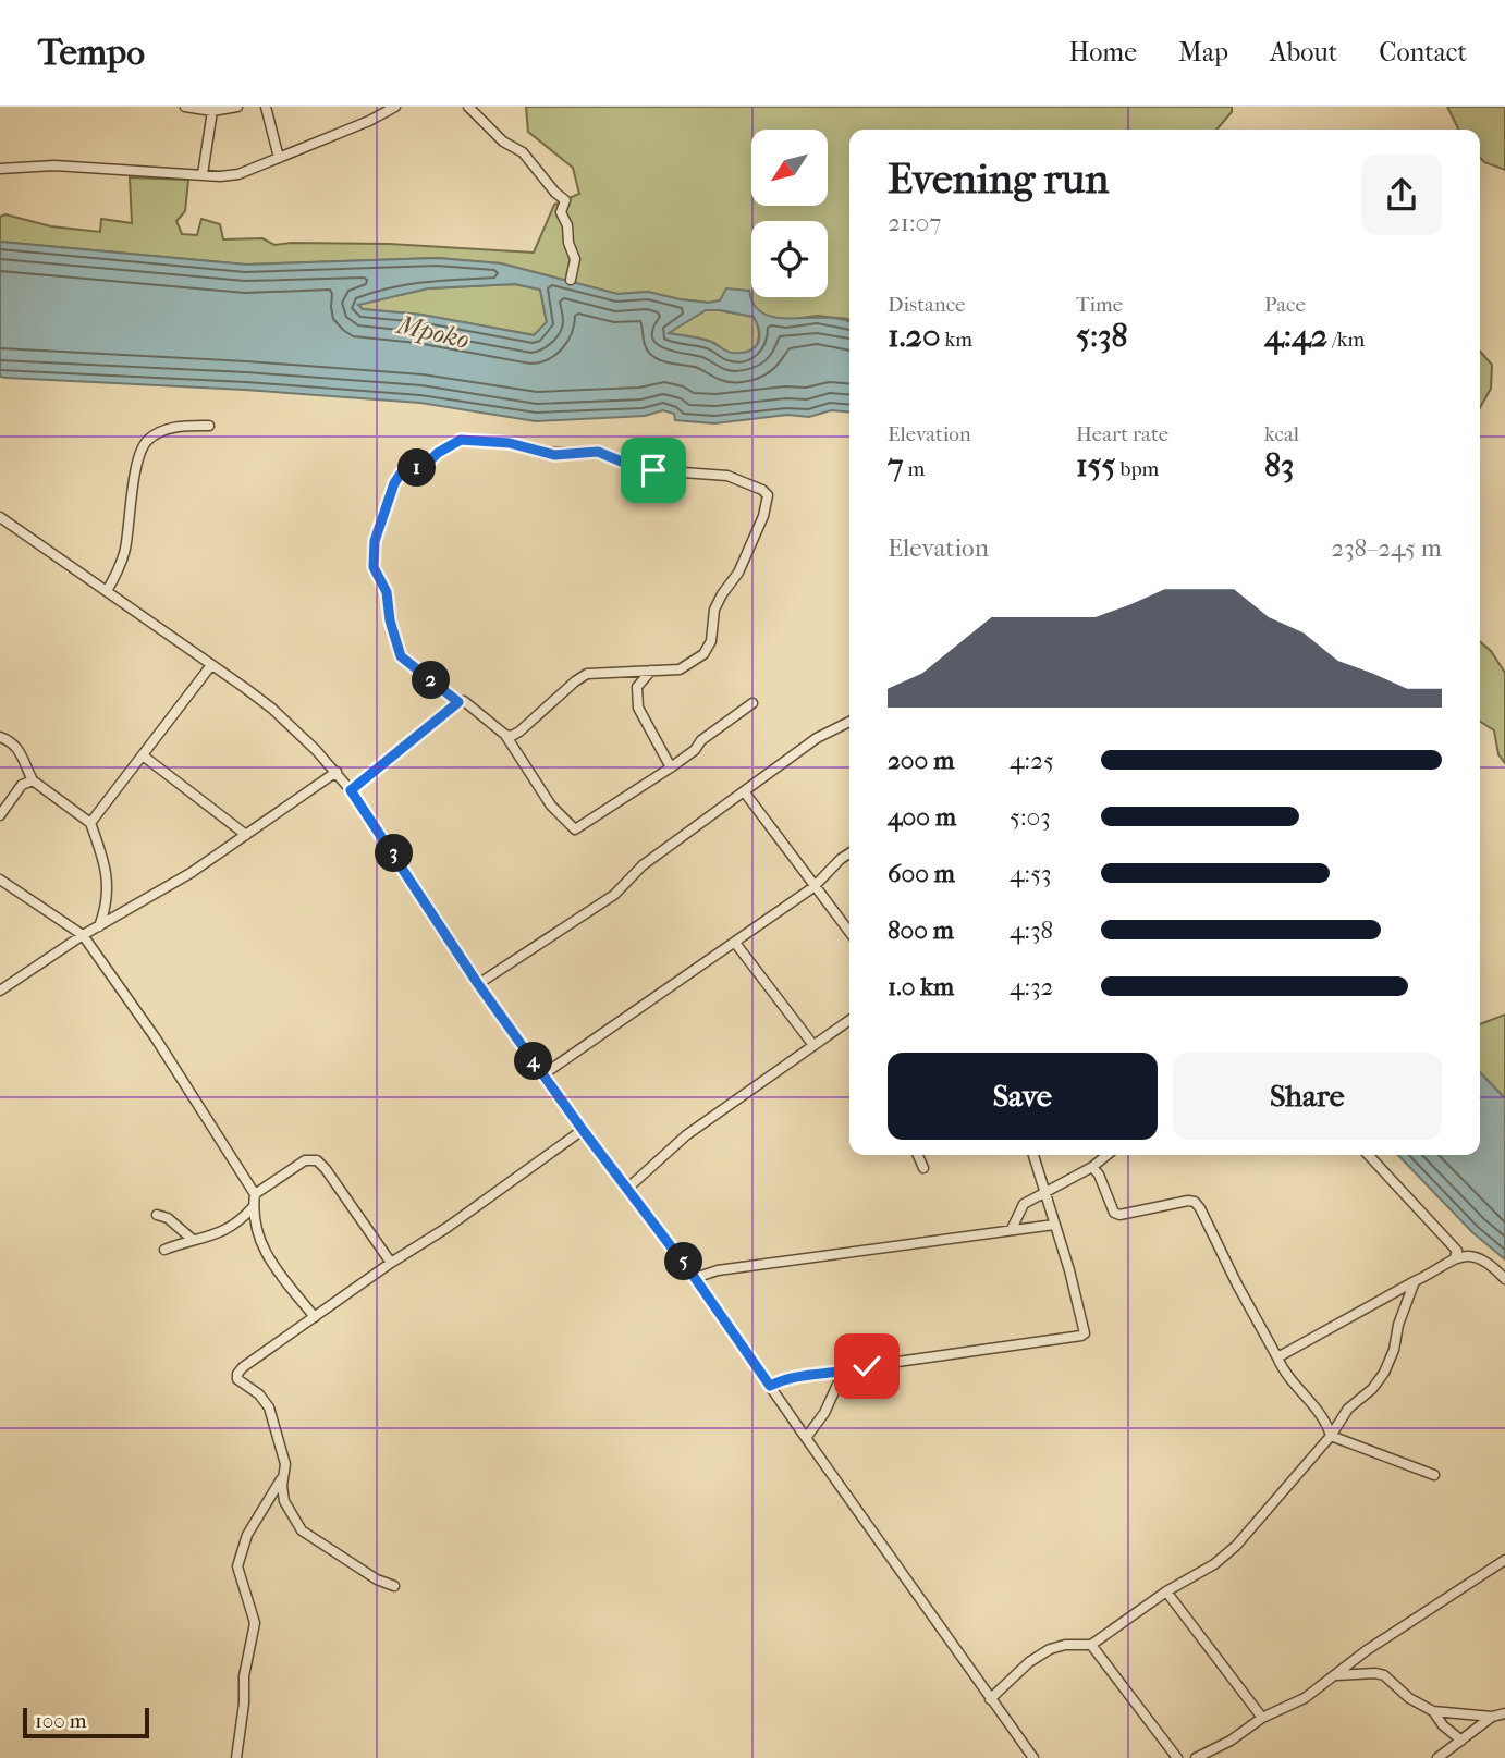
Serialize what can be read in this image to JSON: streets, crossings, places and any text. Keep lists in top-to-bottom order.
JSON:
{
  "water": ["Mpoko"],
  "scale_bar": "100 m",
  "north": "bottom left",
  "page": {
    "header": "Tempo",
    "nav": [
      "Home",
      "Map",
      "About",
      "Contact"
    ],
    "heading": ["Evening run", "21:07"],
    "stats": [
      ["Distance", "1.20 km"],
      ["Time", "5:38"],
      ["Pace", "4:42 /km"],
      ["Elevation", "7 m"],
      ["Heart rate", "155 bpm"],
      ["kcal", "83"]
    ],
    "pins": [
      "1",
      "2",
      "3",
      "4",
      "5"
    ],
    "chart": ["Elevation", "238–245 m"],
    "list": [
      {
        "name": "200 m",
        "note": "4:25"
      },
      {
        "name": "400 m",
        "note": "5:03"
      },
      {
        "name": "600 m",
        "note": "4:53"
      },
      {
        "name": "800 m",
        "note": "4:38"
      },
      {
        "name": "1.0 km",
        "note": "4:32"
      }
    ],
    "buttons": ["Save", "Share"],
    "scale": "100 m"
  }
}
